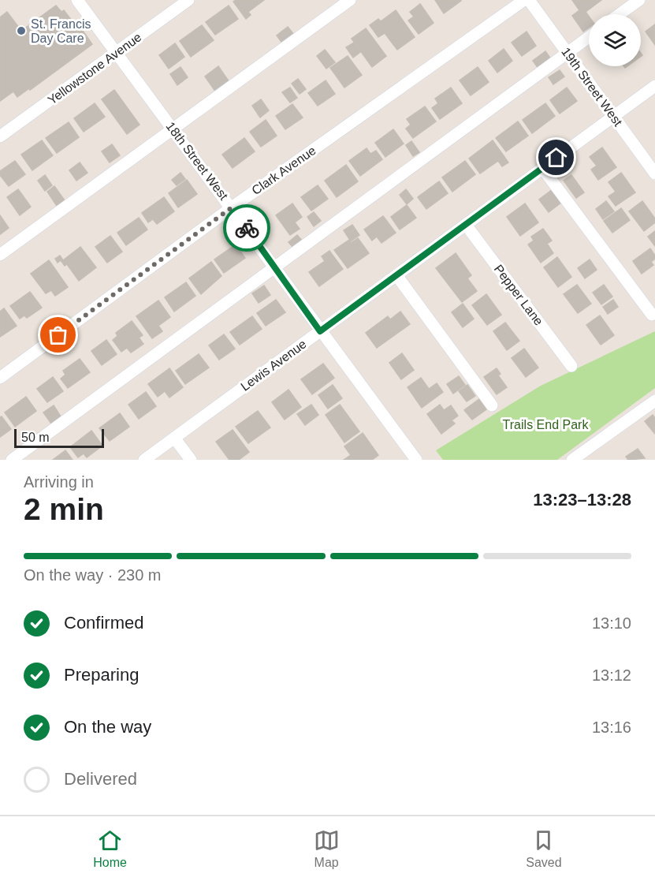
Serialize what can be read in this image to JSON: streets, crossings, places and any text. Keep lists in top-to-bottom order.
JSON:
{
  "streets": {
    "street": [
      "Yellowstone Avenue",
      "19th Street West",
      "18th Street West",
      "Clark Avenue",
      "Pepper Lane",
      "Lewis Avenue"
    ]
  },
  "crossings": [
    ["Yellowstone Avenue", "18th Street West"],
    ["19th Street West", "Lewis Avenue"],
    ["18th Street West", "Clark Avenue"],
    ["18th Street West", "Lewis Avenue"],
    ["Pepper Lane", "Lewis Avenue"]
  ],
  "parks": ["Trails End Park"],
  "places": ["St. Francis Day Care"],
  "scale_bar": "50 m",
  "page": {
    "scale": "50 m",
    "heading": ["2 min", "Arriving in", "13:23–13:28"],
    "bar": "On the way · 230 m",
    "list": [
      ["Confirmed", "13:10"],
      ["Preparing", "13:12"],
      ["On the way", "13:16"],
      "Delivered"
    ],
    "tabs": ["Home", "Map", "Saved"]
  }
}
